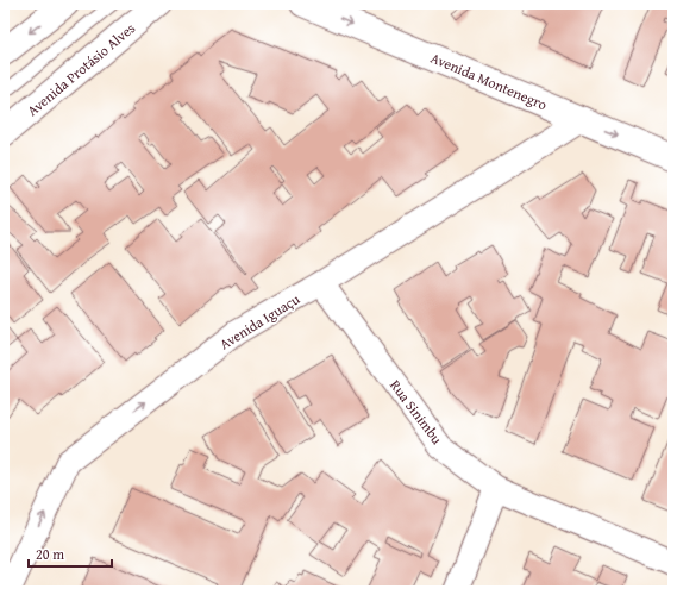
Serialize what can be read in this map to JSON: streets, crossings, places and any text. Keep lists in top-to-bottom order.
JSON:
{
  "streets": {
    "street": [
      "Avenida Protásio Alves",
      "Avenida Montenegro",
      "Avenida Iguaçu",
      "Rua Sinimbu"
    ]
  },
  "crossings": [
    ["Avenida Montenegro", "Avenida Iguaçu"],
    ["Avenida Iguaçu", "Rua Sinimbu"]
  ],
  "one_way": ["Avenida Montenegro", "Avenida Iguaçu"],
  "scale_bar": "20 m"
}
